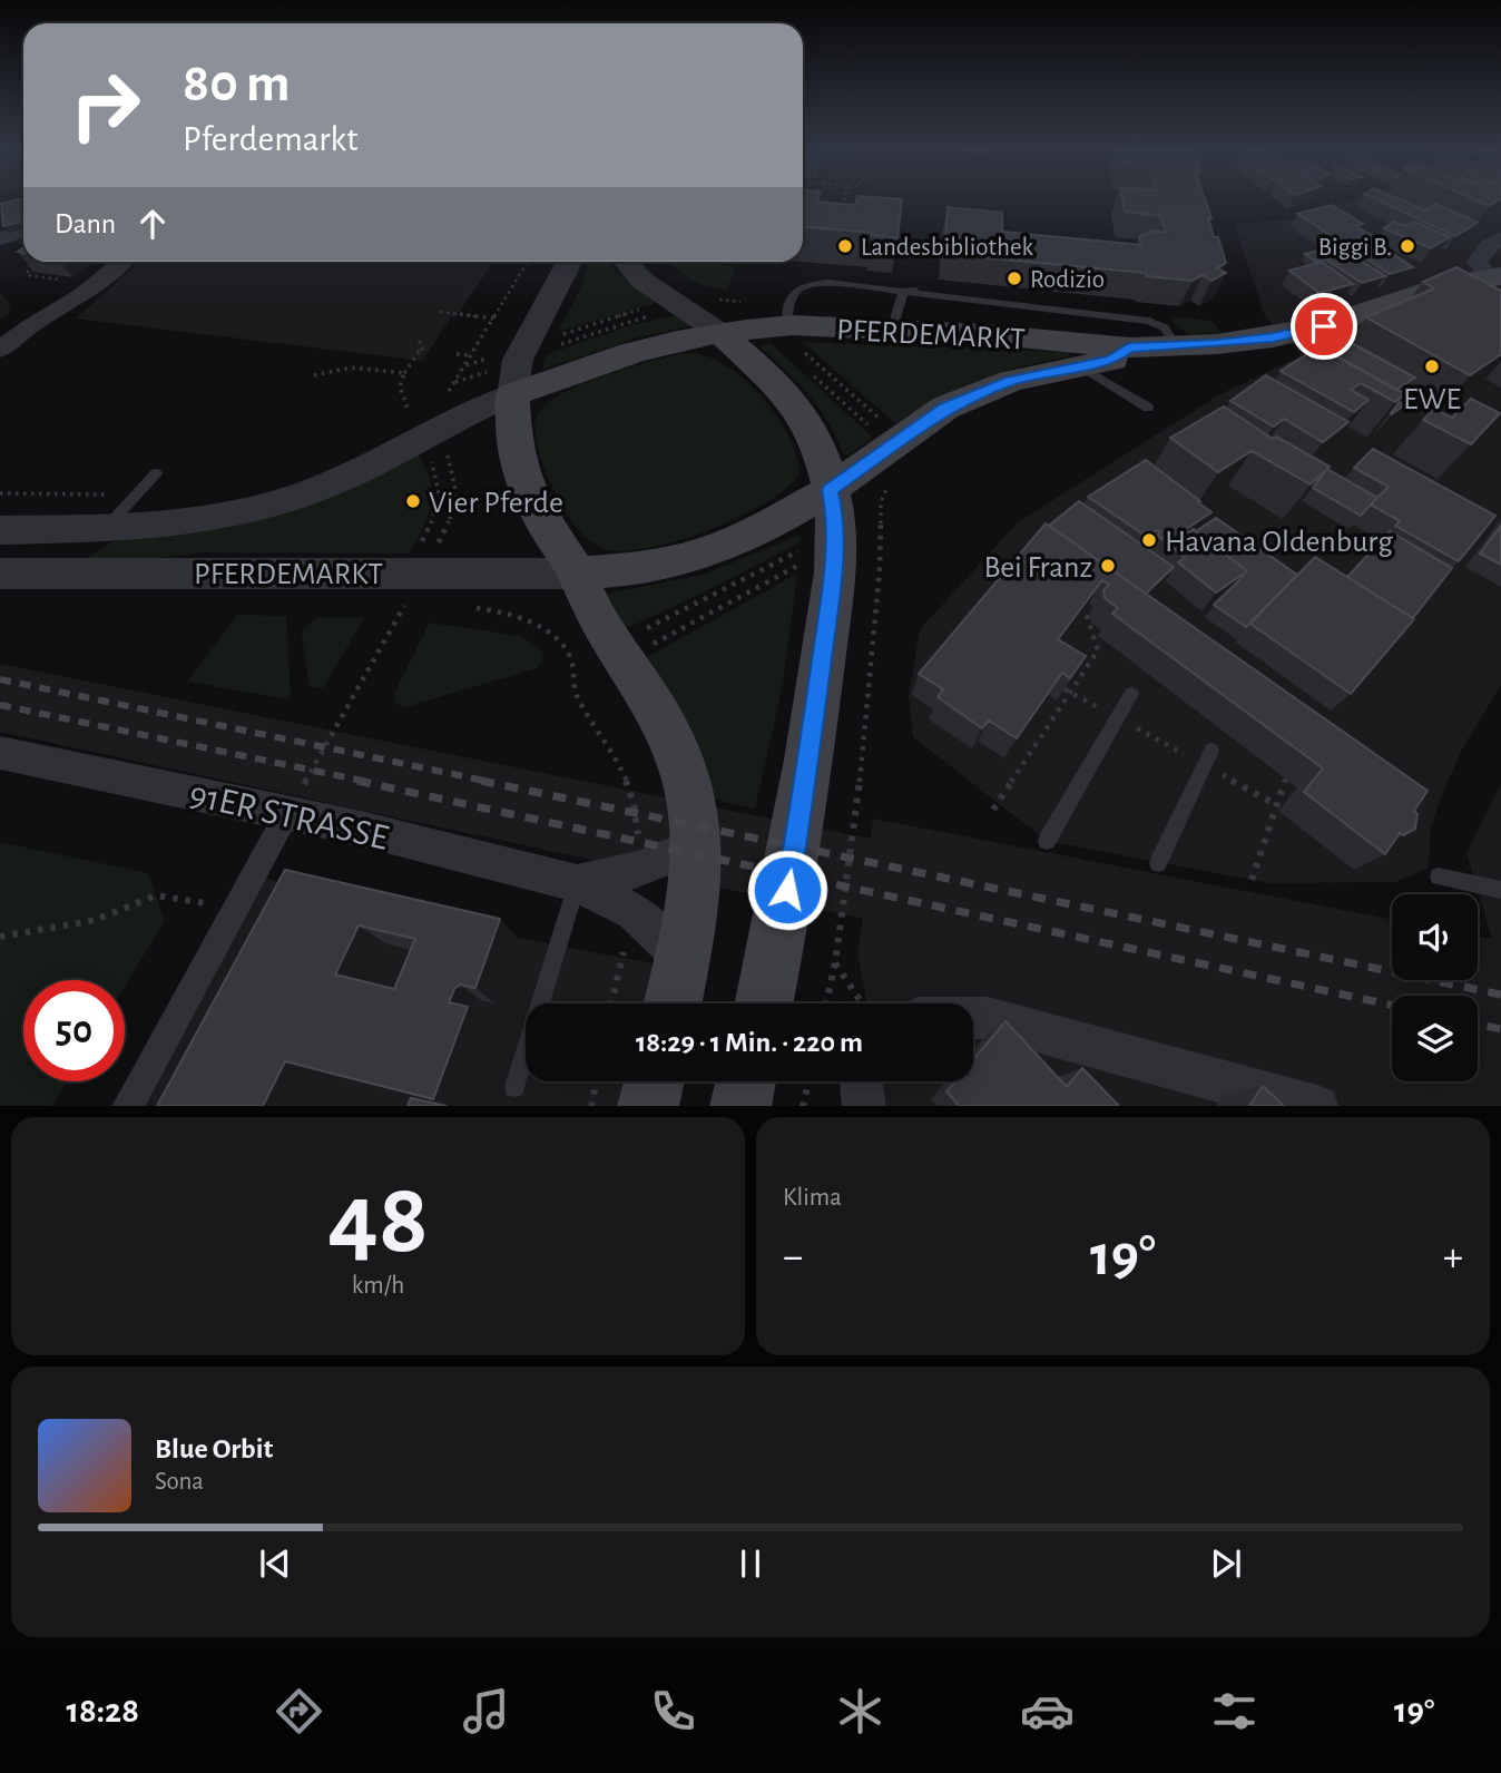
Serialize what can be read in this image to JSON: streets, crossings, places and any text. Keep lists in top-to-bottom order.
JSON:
{
  "streets": {
    "main road": ["PFERDEMARKT"],
    "street": ["91ER STRASSE"]
  },
  "places": [
    "Landesbibliothek",
    "Biggi B.",
    "Rodizio",
    "EWE",
    "Vier Pferde",
    "Havana Oldenburg",
    "Bei Franz"
  ],
  "page": {
    "turn": ["80 m", "Pferdemarkt"],
    "then": "Dann",
    "limit": "50",
    "trip": "18:29 · 1 Min. · 220 m",
    "tile": [
      ["48", "km/h"],
      "Klima"
    ],
    "heat": ["−", "19°", "+"],
    "song": ["Blue Orbit", "Sona"],
    "tabs": ["18:28", "19°"]
  }
}
